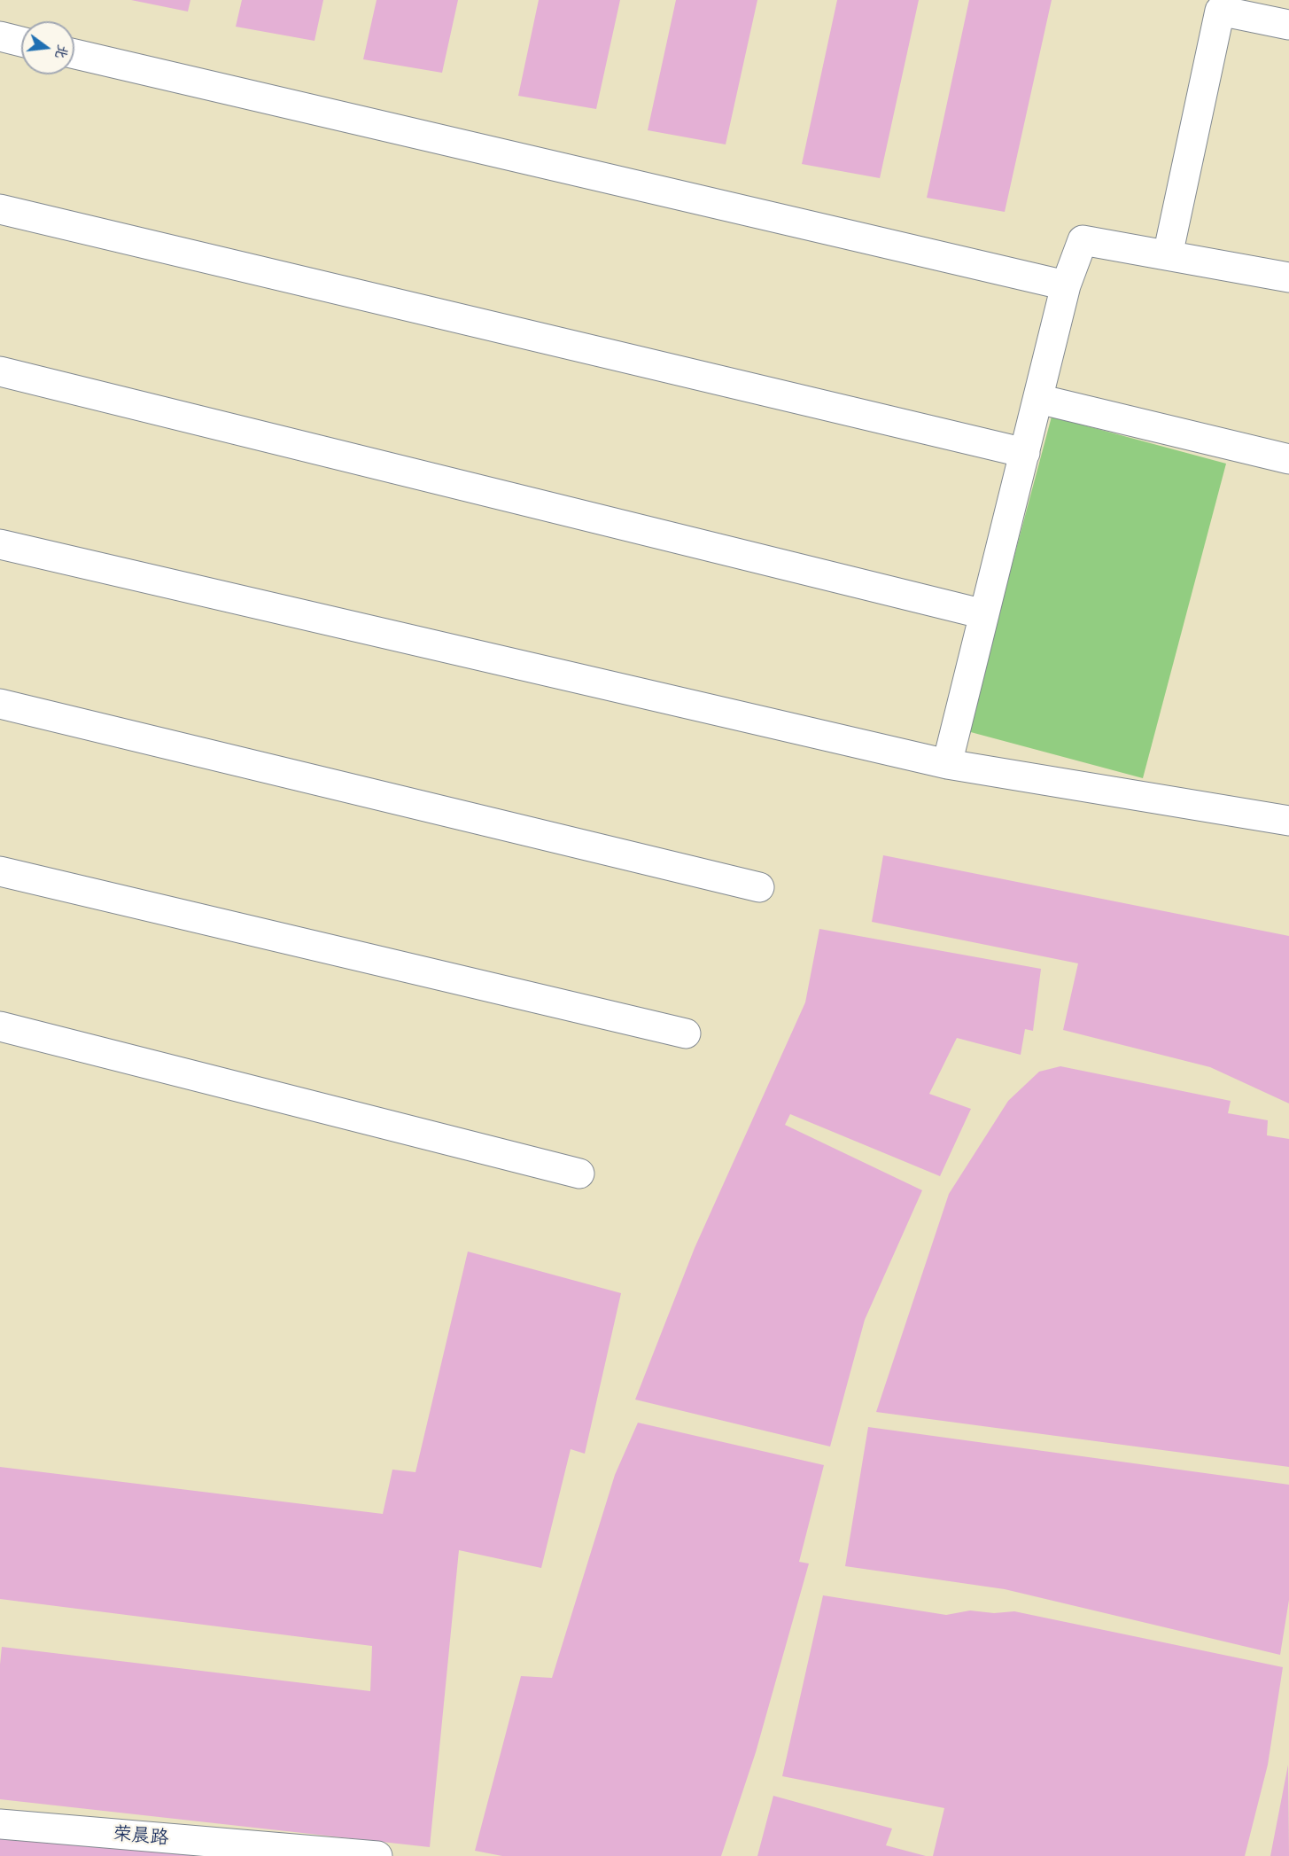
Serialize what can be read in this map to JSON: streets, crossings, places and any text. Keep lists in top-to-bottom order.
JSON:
{
  "streets": {
    "street": ["荣晨路"]
  },
  "north": "right"
}
